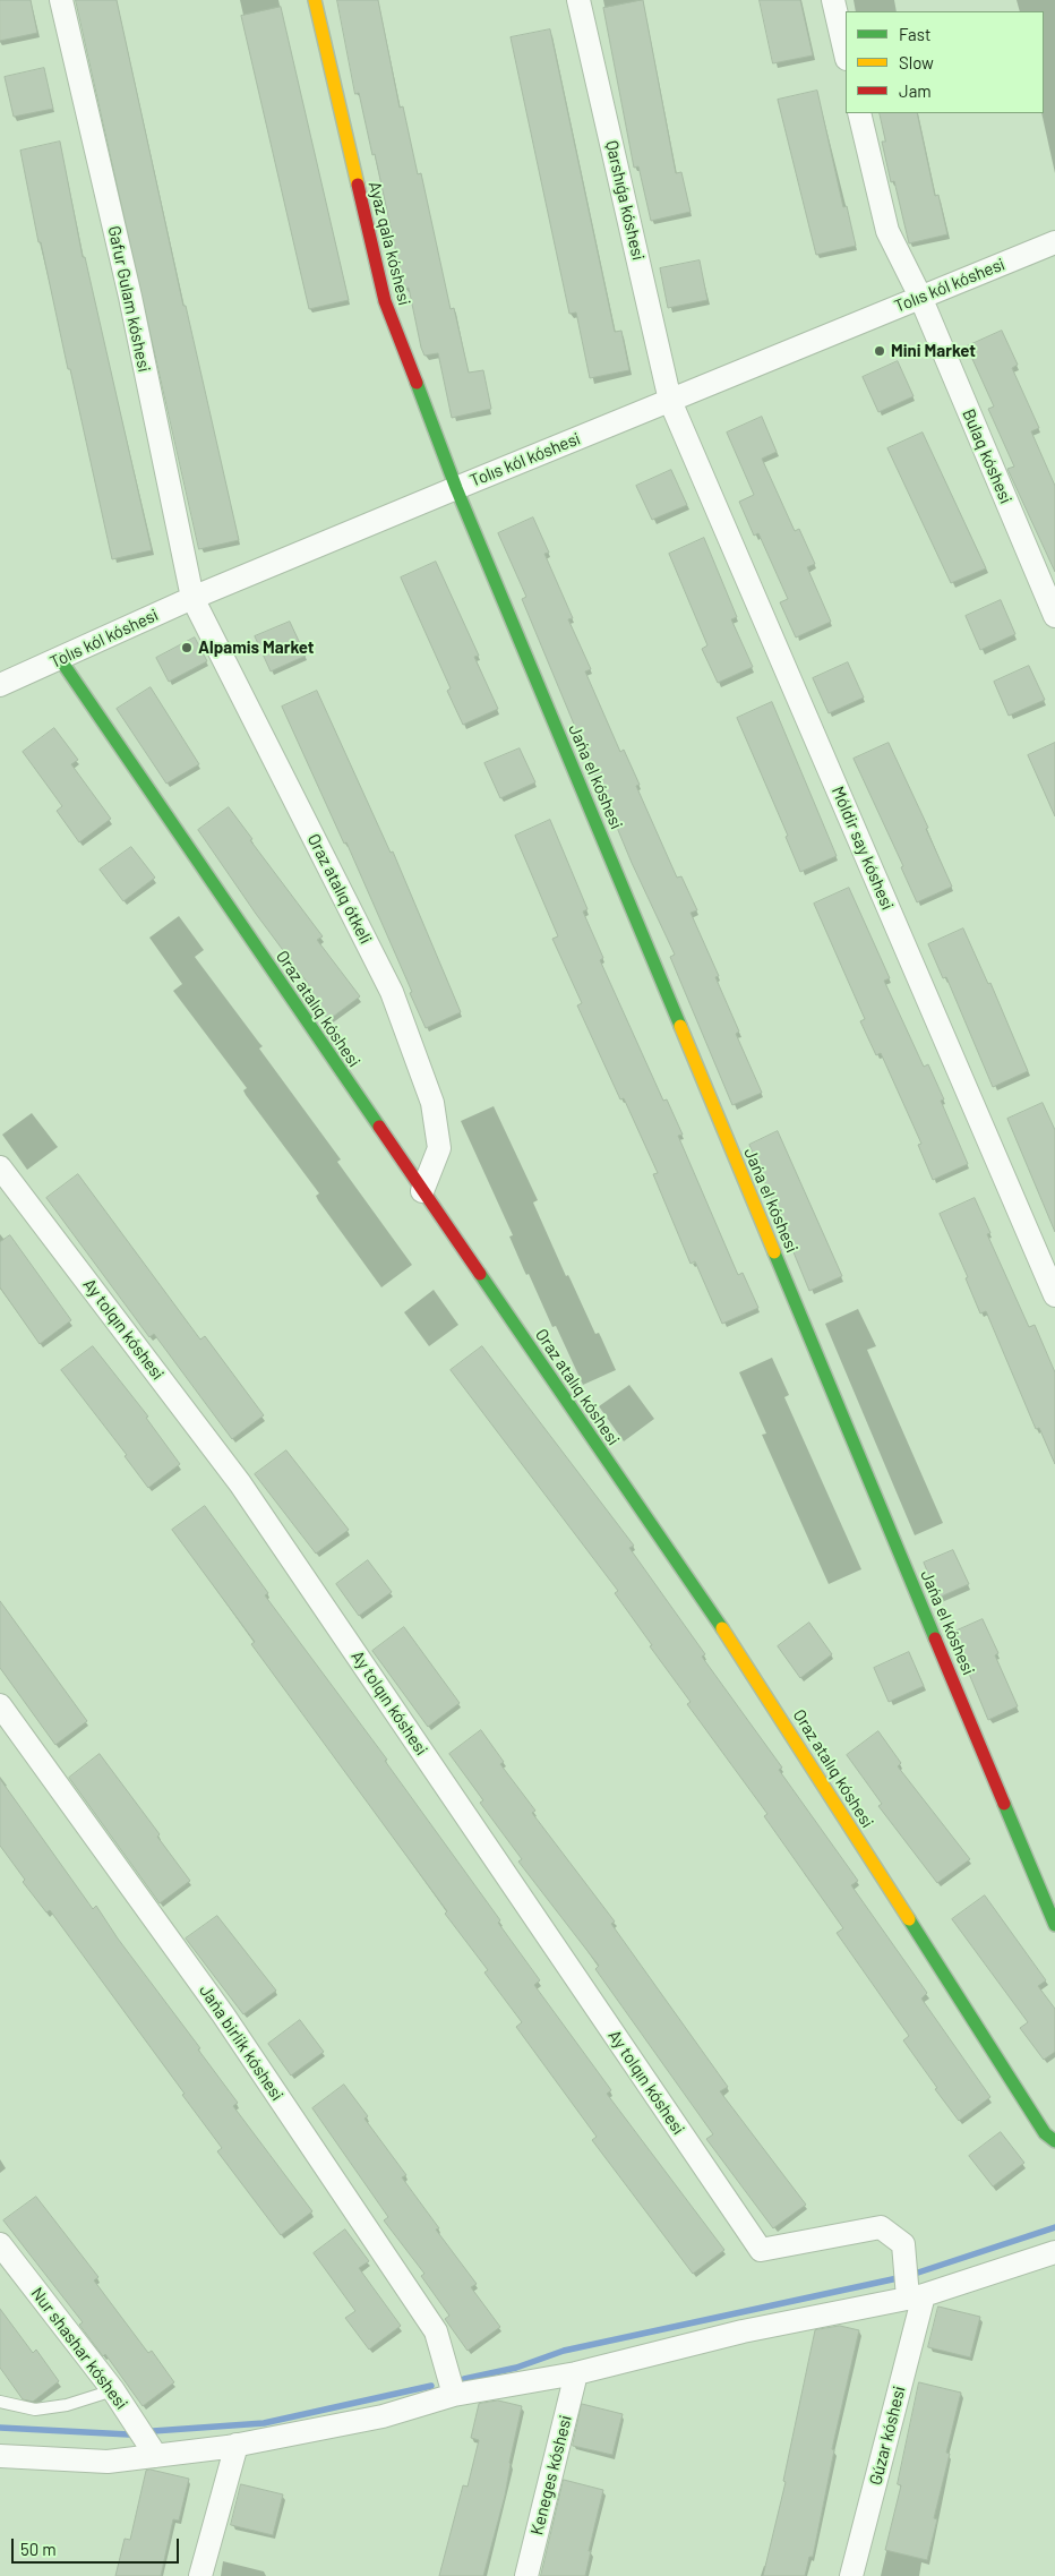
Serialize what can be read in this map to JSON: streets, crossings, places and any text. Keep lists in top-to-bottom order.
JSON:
{
  "streets": {
    "street": [
      "Qarshıǵa kóshesi",
      "Ayaz qala kóshesi",
      "Tolıs kól kóshesi",
      "Gafur Gulam kóshesi",
      "Bulaq kóshesi",
      "Jańa el kóshesi",
      "Móldir say kóshesi",
      "Oraz atalıq ótkeli",
      "Oraz atalıq kóshesi",
      "Ay tolqın kóshesi",
      "Jańa birlik kóshesi",
      "Nur shashar kóshesi",
      "Gúzar kóshesi",
      "Keneges kóshesi"
    ]
  },
  "crossings": [
    ["Qarshıǵa kóshesi", "Tolıs kól kóshesi"],
    ["Qarshıǵa kóshesi", "Móldir say kóshesi"],
    ["Ayaz qala kóshesi", "Tolıs kól kóshesi"],
    ["Ayaz qala kóshesi", "Jańa el kóshesi"],
    ["Tolıs kól kóshesi", "Gafur Gulam kóshesi"],
    ["Tolıs kól kóshesi", "Bulaq kóshesi"],
    ["Tolıs kól kóshesi", "Jańa el kóshesi"],
    ["Tolıs kól kóshesi", "Móldir say kóshesi"],
    ["Tolıs kól kóshesi", "Oraz atalıq ótkeli"],
    ["Tolıs kól kóshesi", "Oraz atalıq kóshesi"],
    ["Gafur Gulam kóshesi", "Oraz atalıq ótkeli"],
    ["Oraz atalıq ótkeli", "Oraz atalıq kóshesi"],
    ["Ay tolqın kóshesi", "Gúzar kóshesi"]
  ],
  "places": ["Mini Market", "Alpamis Market"],
  "legend": ["Fast", "Slow", "Jam"],
  "scale_bar": "50 m"
}
